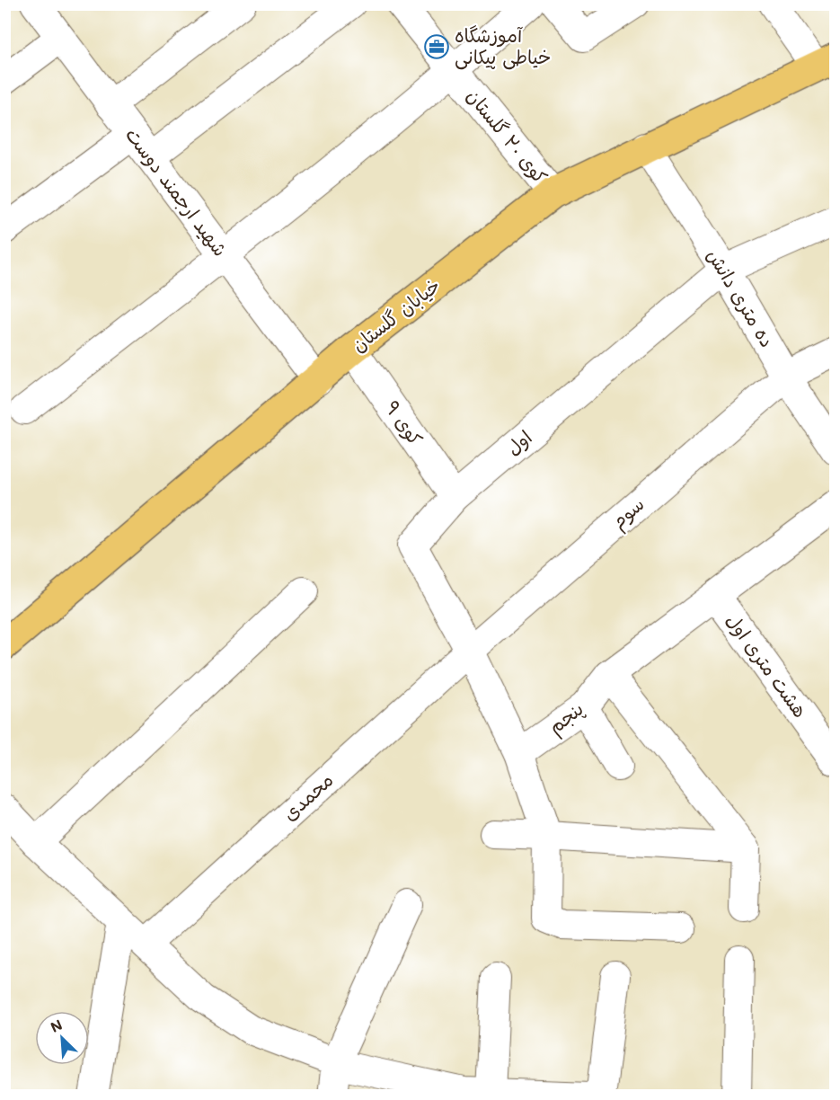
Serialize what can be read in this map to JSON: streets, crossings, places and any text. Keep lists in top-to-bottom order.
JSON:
{
  "streets": {
    "main road": ["خیابان گلستان"],
    "street": [
      "کوی ۲۰ گلستان",
      "شهید ارجمند دوست",
      "ده متری دانش",
      "کوی ۹",
      "اول",
      "سوم",
      "هشت متری اول",
      "پنجم",
      "محمدی"
    ]
  },
  "crossings": [
    ["کوی ۲۰ گلستان", "خیابان گلستان"],
    ["شهید ارجمند دوست", "خیابان گلستان"],
    ["ده متری دانش", "خیابان گلستان"],
    ["ده متری دانش", "اول"],
    ["ده متری دانش", "سوم"],
    ["خیابان گلستان", "کوی ۹"],
    ["کوی ۹", "اول"],
    ["اول", "سوم"],
    ["اول", "محمدی"],
    ["سوم", "محمدی"],
    ["هشت متری اول", "پنجم"]
  ],
  "places": {
    "office": ["آموزشگاه خیاطی پیکانی"]
  },
  "north": "top left"
}
